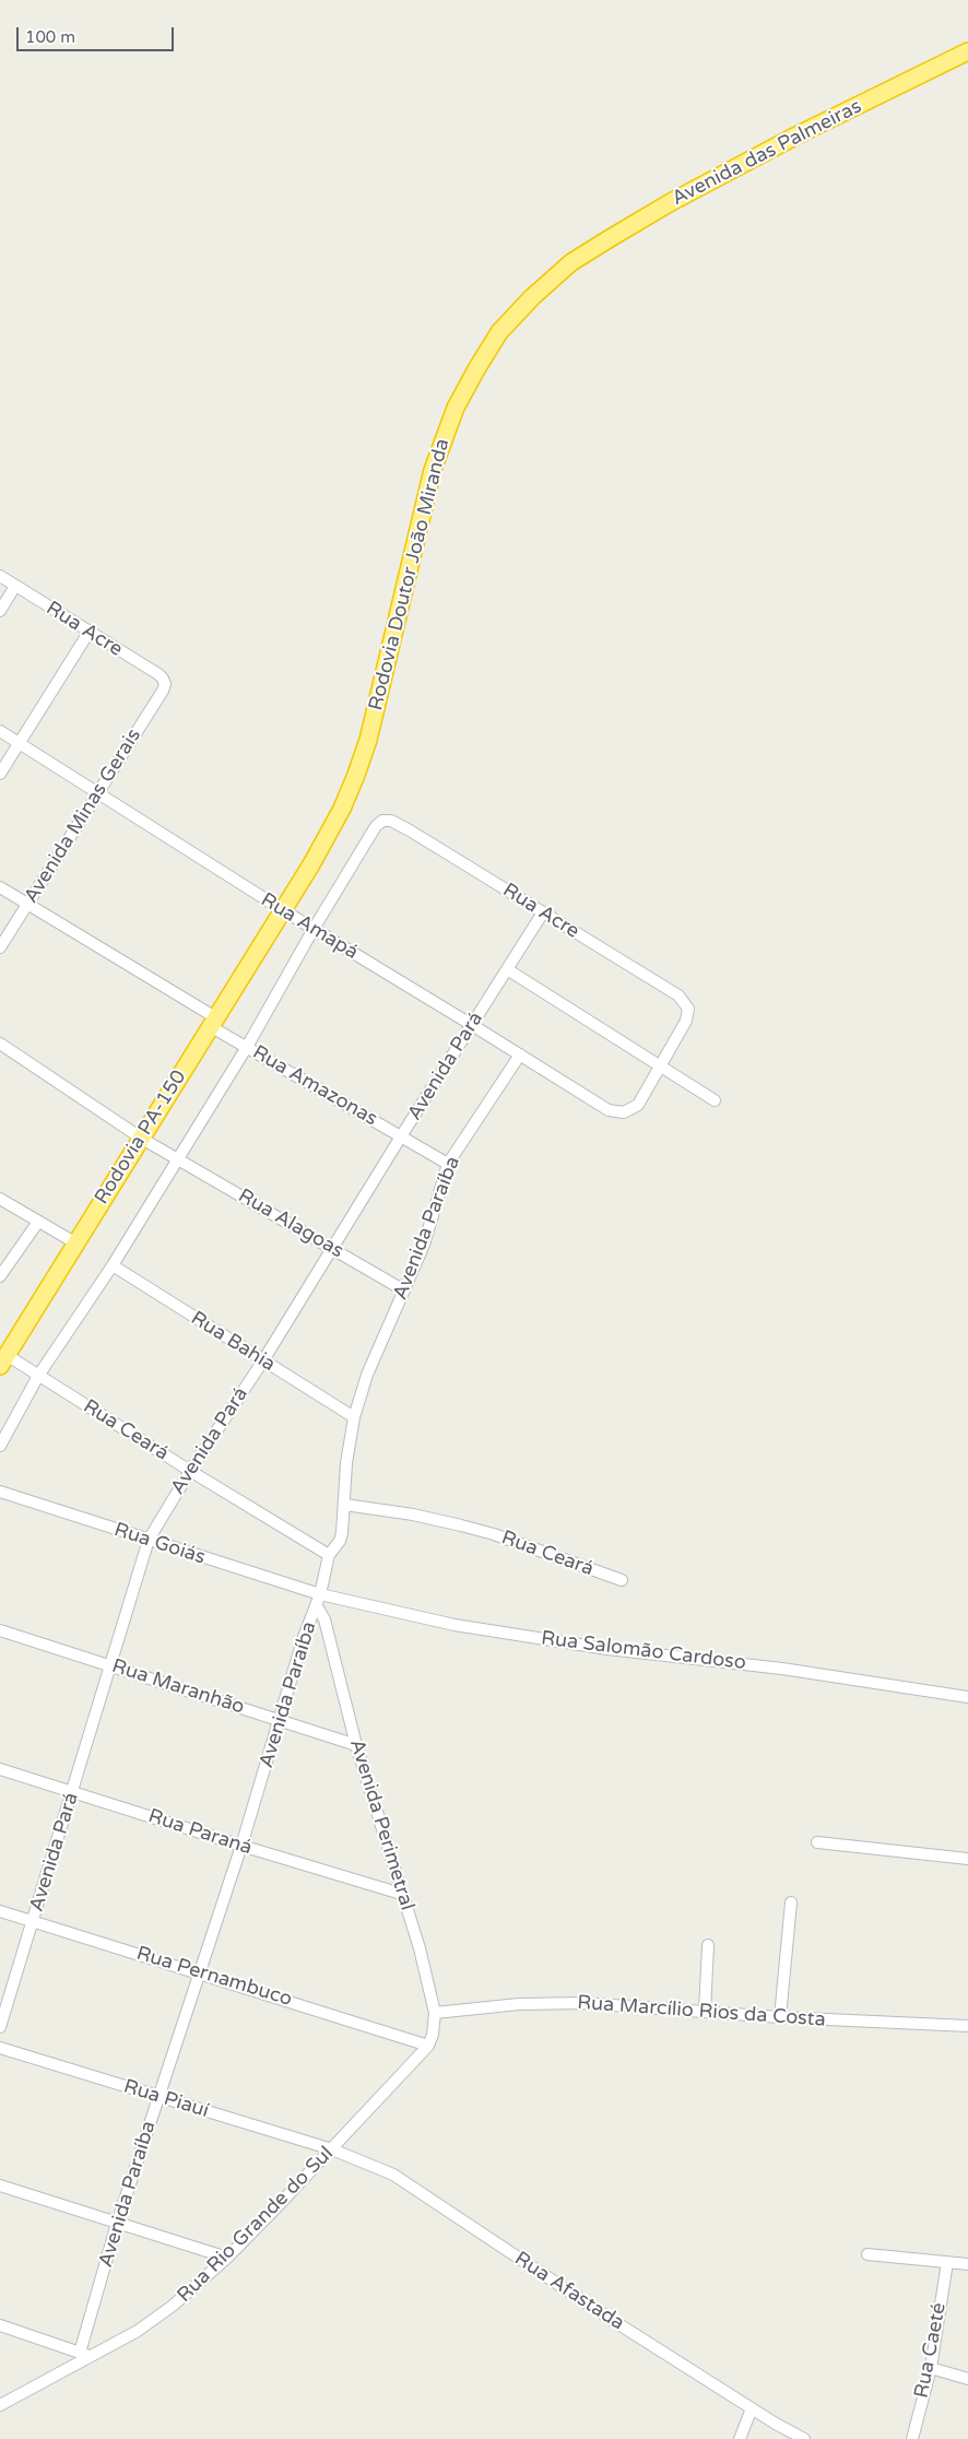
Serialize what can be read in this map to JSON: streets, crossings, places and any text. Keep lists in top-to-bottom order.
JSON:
{
  "streets": {
    "highway": ["Avenida das Palmeiras", "Rodovia Doutor João Miranda", "Rodovia PA-150"],
    "street": [
      "Rua Acre",
      "Avenida Minas Gerais",
      "Rua Amapá",
      "Avenida Pará",
      "Rua Amazonas",
      "Rua Alagoas",
      "Avenida Paraíba",
      "Rua Bahia",
      "Rua Ceará",
      "Rua Goiás",
      "Rua Salomão Cardoso",
      "Rua Maranhão",
      "Avenida Perimetral",
      "Rua Paraná",
      "Rua Pernambuco",
      "Rua Marcílio Rios da Costa",
      "Rua Piauí",
      "Rua Rio Grande do Sul",
      "Rua Afastada",
      "Rua Caeté"
    ]
  },
  "crossings": [
    ["Avenida das Palmeiras", "Rodovia Doutor João Miranda"],
    ["Rodovia Doutor João Miranda", "Rua Amapá"],
    ["Rodovia Doutor João Miranda", "Rodovia PA-150"],
    ["Rua Acre", "Avenida Minas Gerais"],
    ["Rua Acre", "Rua Amapá"],
    ["Rua Acre", "Avenida Pará"],
    ["Avenida Minas Gerais", "Rua Amapá"],
    ["Avenida Minas Gerais", "Rua Amazonas"],
    ["Rua Amapá", "Avenida Pará"],
    ["Rua Amapá", "Rodovia PA-150"],
    ["Rua Amapá", "Avenida Paraíba"],
    ["Avenida Pará", "Rua Amazonas"],
    ["Avenida Pará", "Rua Alagoas"],
    ["Avenida Pará", "Rua Bahia"],
    ["Avenida Pará", "Rua Ceará"],
    ["Avenida Pará", "Rua Goiás"],
    ["Avenida Pará", "Rua Maranhão"],
    ["Avenida Pará", "Rua Paraná"],
    ["Avenida Pará", "Rua Pernambuco"],
    ["Rua Amazonas", "Rodovia PA-150"],
    ["Rua Amazonas", "Avenida Paraíba"],
    ["Rodovia PA-150", "Rua Alagoas"],
    ["Rodovia PA-150", "Rua Ceará"],
    ["Rua Alagoas", "Avenida Paraíba"],
    ["Avenida Paraíba", "Rua Bahia"],
    ["Avenida Paraíba", "Rua Ceará"],
    ["Avenida Paraíba", "Rua Goiás"],
    ["Avenida Paraíba", "Rua Salomão Cardoso"],
    ["Avenida Paraíba", "Rua Maranhão"],
    ["Avenida Paraíba", "Avenida Perimetral"],
    ["Avenida Paraíba", "Rua Paraná"],
    ["Avenida Paraíba", "Rua Pernambuco"],
    ["Avenida Paraíba", "Rua Piauí"],
    ["Avenida Paraíba", "Rua Rio Grande do Sul"],
    ["Rua Goiás", "Rua Salomão Cardoso"],
    ["Rua Goiás", "Avenida Perimetral"],
    ["Rua Salomão Cardoso", "Avenida Perimetral"],
    ["Rua Maranhão", "Avenida Perimetral"],
    ["Avenida Perimetral", "Rua Paraná"],
    ["Avenida Perimetral", "Rua Pernambuco"],
    ["Avenida Perimetral", "Rua Marcílio Rios da Costa"],
    ["Avenida Perimetral", "Rua Rio Grande do Sul"],
    ["Rua Pernambuco", "Rua Rio Grande do Sul"],
    ["Rua Piauí", "Rua Rio Grande do Sul"],
    ["Rua Piauí", "Rua Afastada"],
    ["Rua Rio Grande do Sul", "Rua Afastada"]
  ],
  "scale_bar": "100 m"
}
